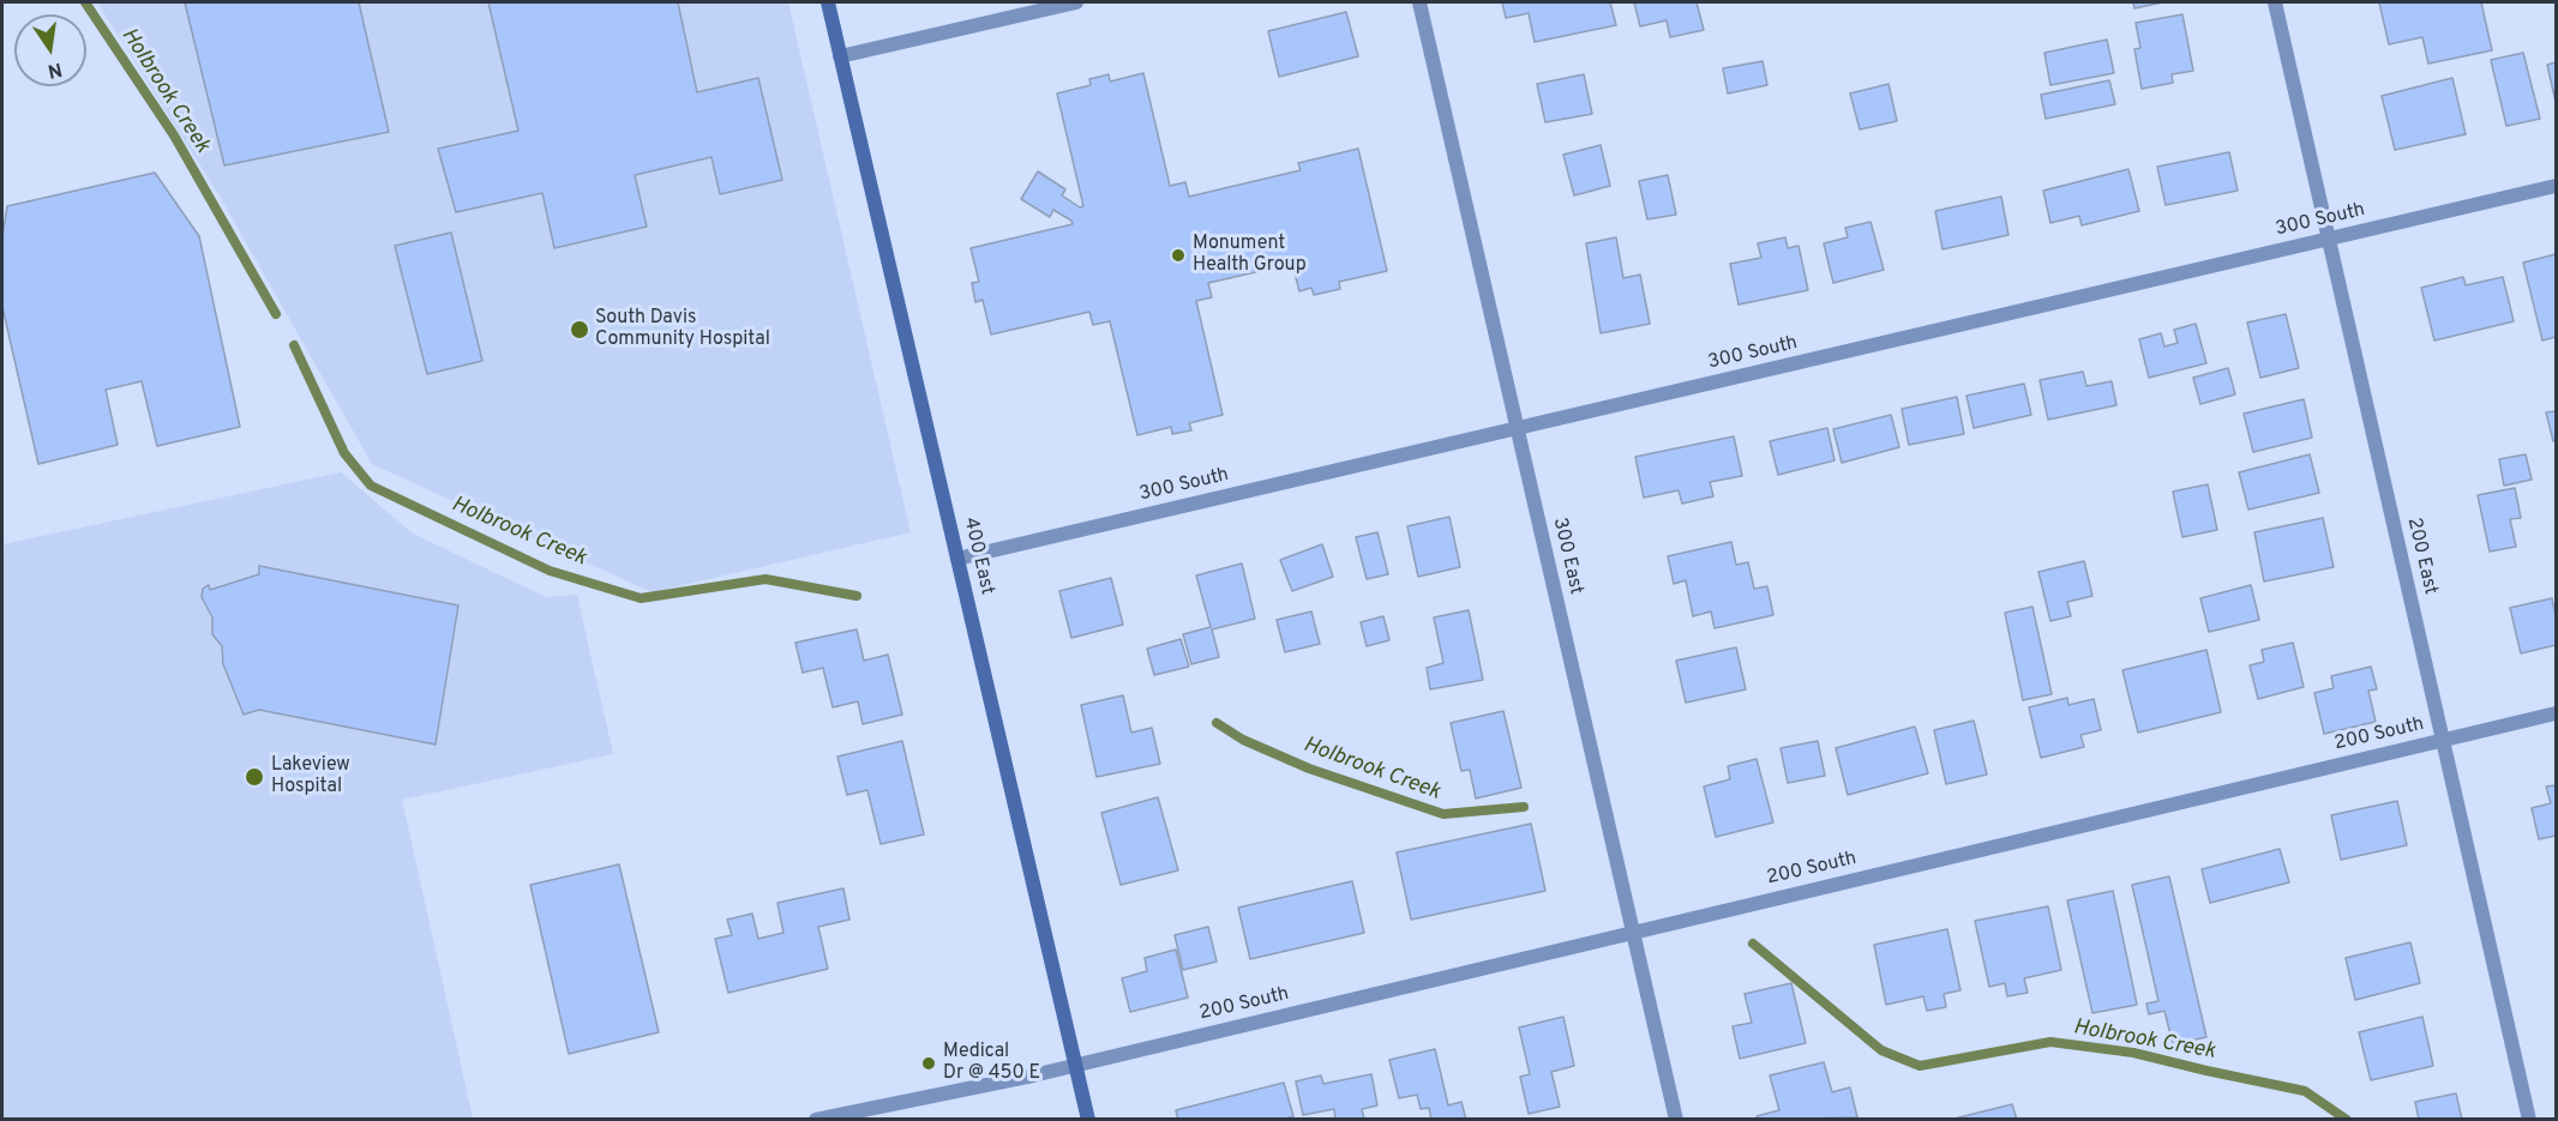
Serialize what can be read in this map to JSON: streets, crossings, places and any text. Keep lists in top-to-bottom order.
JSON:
{
  "streets": {
    "main road": ["400 East"],
    "street": [
      "300 South",
      "300 East",
      "200 East",
      "200 South"
    ]
  },
  "crossings": [
    ["300 South", "400 East"],
    ["300 South", "300 East"],
    ["300 South", "200 East"],
    ["400 East", "200 South"],
    ["300 East", "200 South"],
    ["200 East", "200 South"]
  ],
  "water": ["Holbrook Creek"],
  "places": [
    "Monument Health Group",
    "South Davis Community Hospital",
    "Lakeview Hospital",
    "Medical Dr @ 450 E"
  ],
  "north": "bottom"
}
